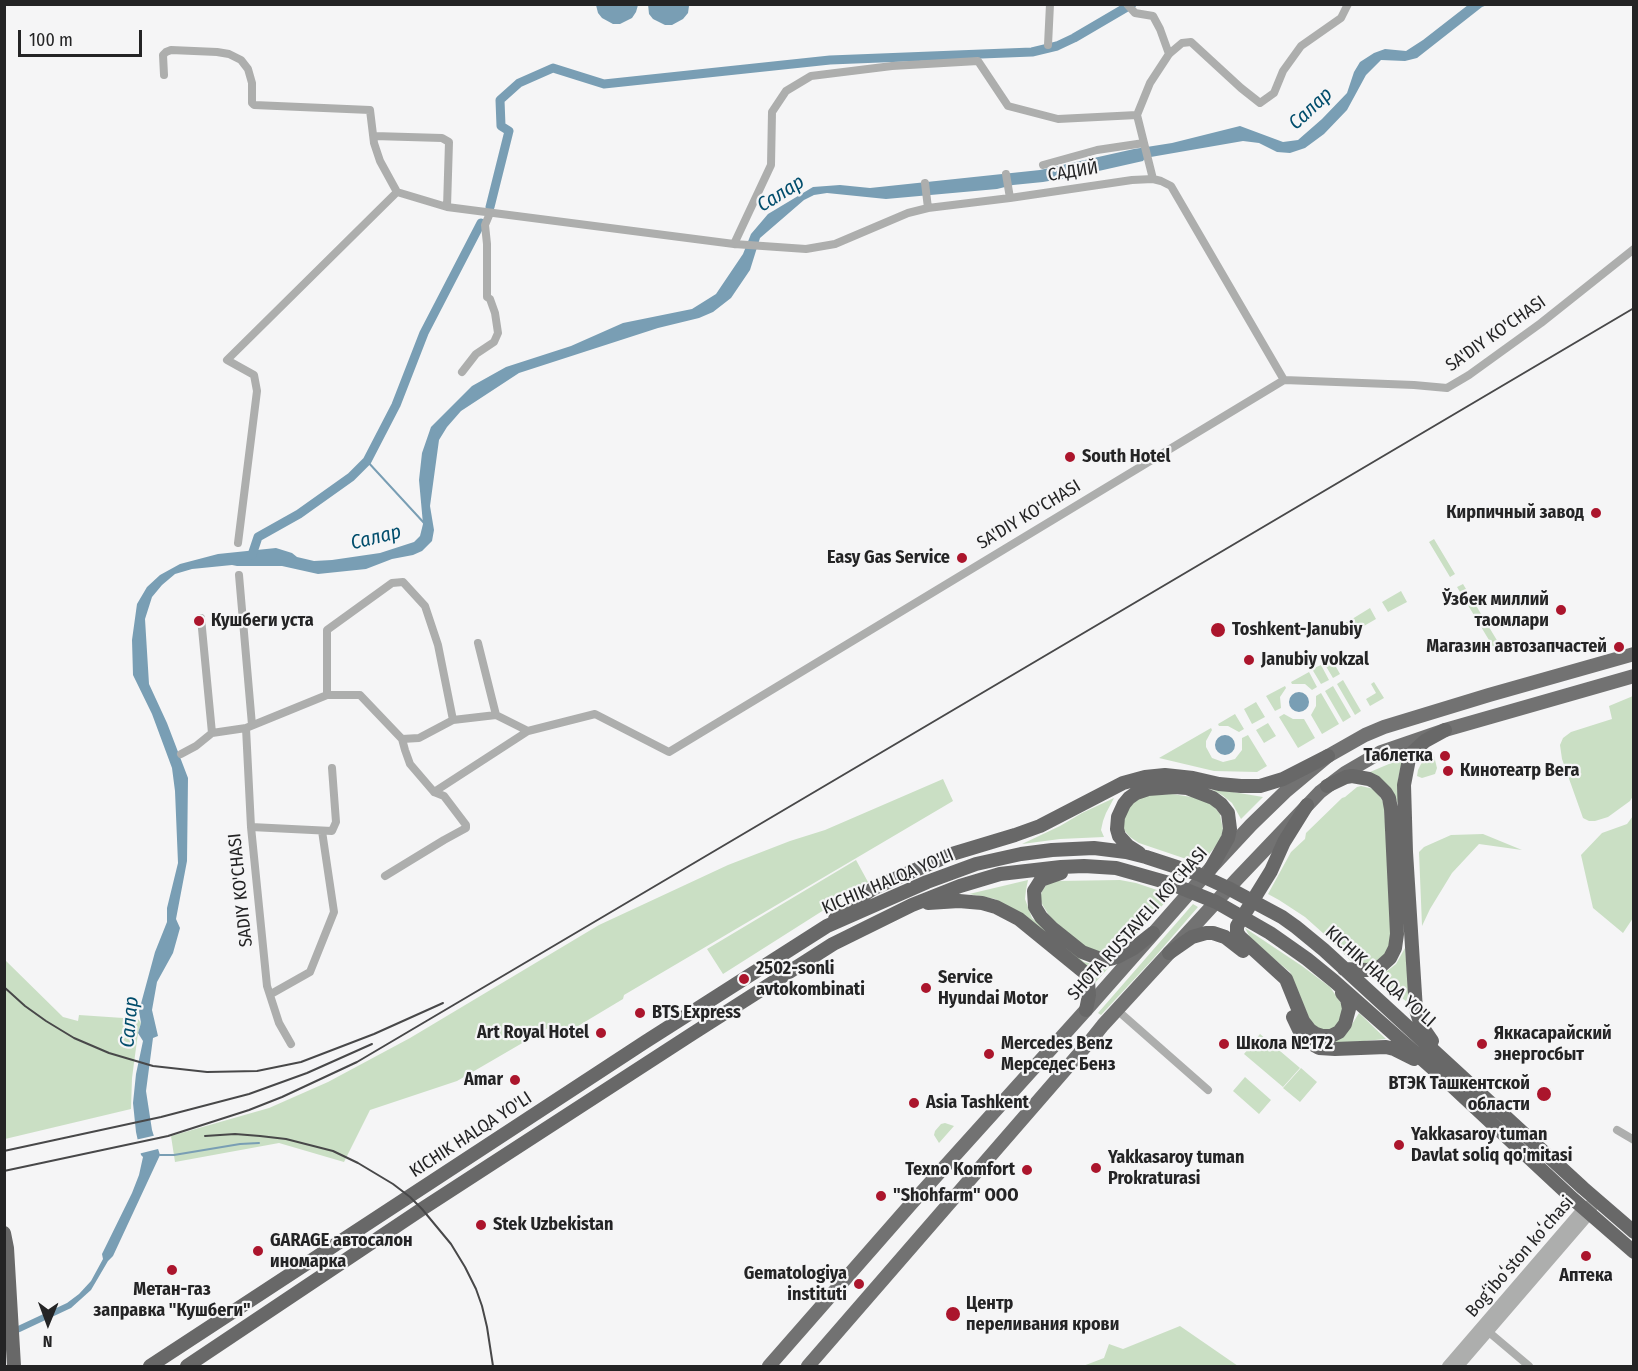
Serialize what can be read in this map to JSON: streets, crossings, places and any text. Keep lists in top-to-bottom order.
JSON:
{
  "streets": {
    "highway": ["KICHIK HALQA YO'LI"],
    "main road": ["SHOTA RUSTAVELI KO'CHASI"],
    "street": [
      "САДИЙ",
      "SA'DIY KO'CHASI",
      "SADIY KO'CHASI",
      "Bogʻiboʻston koʻchasi"
    ]
  },
  "crossings": [
    ["KICHIK HALQA YO'LI", "Bogʻiboʻston koʻchasi"]
  ],
  "water": ["Салар"],
  "places": [
    "South Hotel",
    "Кирпичный завод",
    "Easy Gas Service",
    "Ўзбек миллий таомлари",
    "Кушбеги уста",
    "Toshkent-Janubiy",
    "Магазин автозапчастей",
    "Janubiy vokzal",
    "Таблетка",
    "Кинотеатр Вега",
    "2502-sonli avtokombinati",
    "Service Hyundai Motor",
    "BTS Express",
    "Art Royal Hotel",
    "Школа №172",
    "Яккасарайский энергосбыт",
    "Mercedes Benz Мерседес Бенз",
    "Amar",
    "ВТЭК Ташкентской области",
    "Asia Tashkent",
    "Yakkasaroy tuman Davlat soliq qo'mitasi",
    "Yakkasaroy tuman Prokraturasi",
    "Texno Komfort",
    "\"Shohfarm\" OOO",
    "Stek Uzbekistan",
    "GARAGE автосалон иномарка",
    "Аптека",
    "Метан-газ заправка \"Кушбеги\"",
    "Gematologiya instituti",
    "Центр переливания крови"
  ],
  "scale_bar": "100 m",
  "north": "bottom"
}
